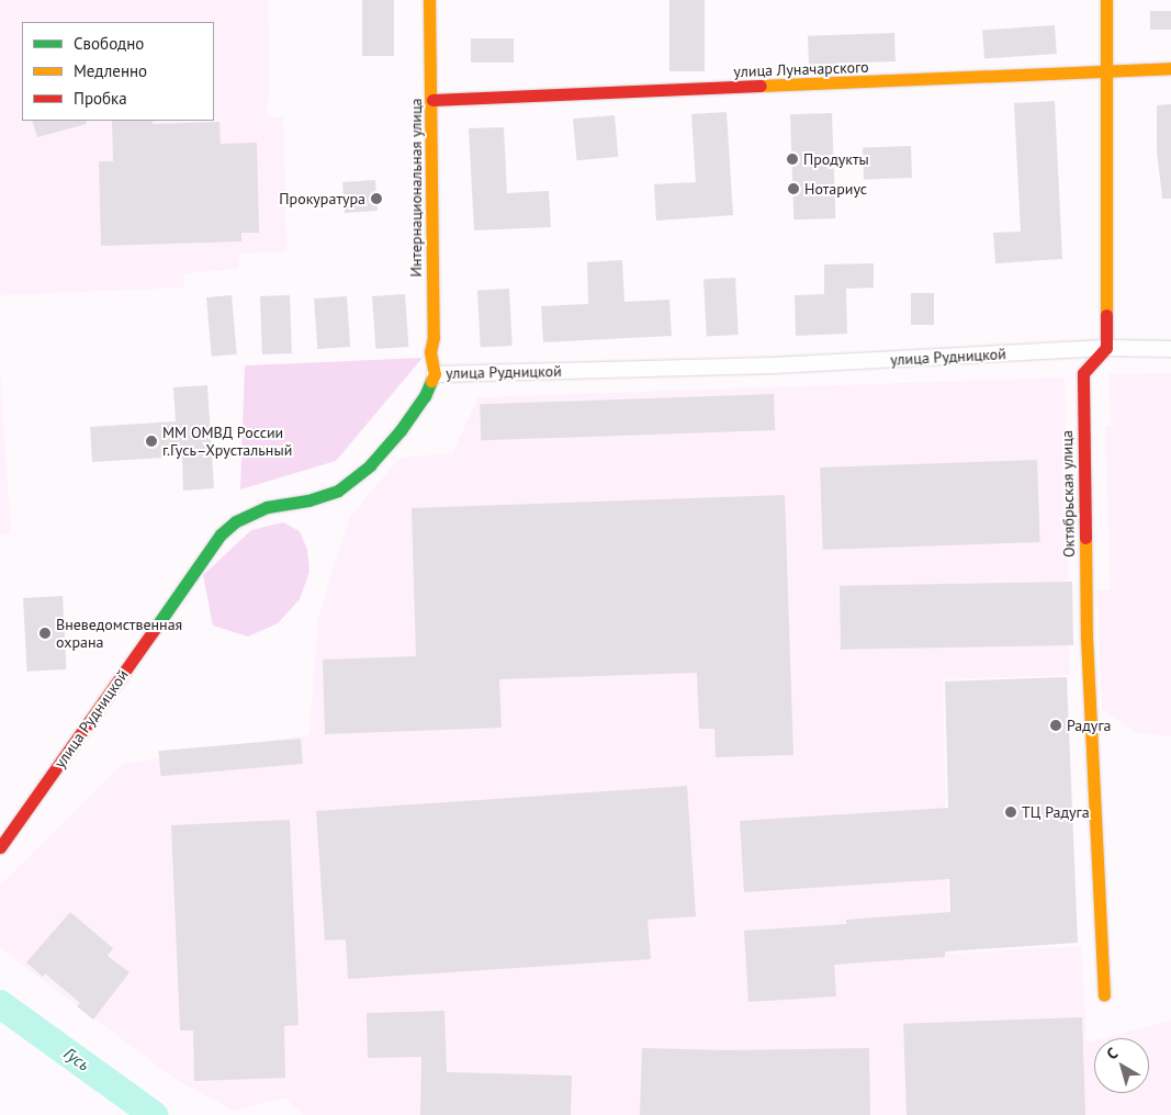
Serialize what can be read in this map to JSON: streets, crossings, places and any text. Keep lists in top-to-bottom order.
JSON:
{
  "streets": {
    "street": [
      "улица Луначарского",
      "Интернациональная улица",
      "улица Рудницкой",
      "Октябрьская улица"
    ]
  },
  "crossings": [
    ["улица Луначарского", "Интернациональная улица"],
    ["Интернациональная улица", "улица Рудницкой"],
    ["улица Рудницкой", "Октябрьская улица"]
  ],
  "water": ["Гусь"],
  "places": [
    "Продукты",
    "Нотариус",
    "Прокуратура",
    "ММ ОМВД России г.Гусь–Хрустальный",
    "Вневедомственная охрана",
    "Радуга",
    "ТЦ Радуга"
  ],
  "legend": ["Свободно", "Медленно", "Пробка"],
  "north": "top left"
}
